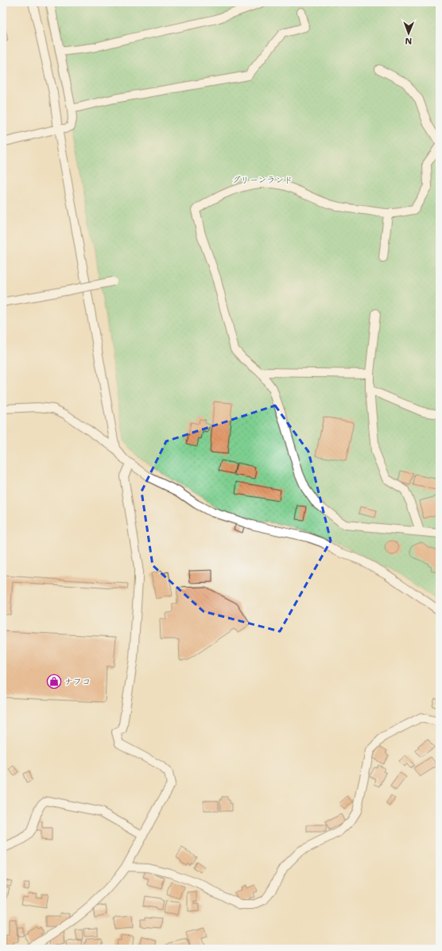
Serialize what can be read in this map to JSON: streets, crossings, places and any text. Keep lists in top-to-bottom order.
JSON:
{
  "parks": ["グリーンランド"],
  "places": {
    "shop": ["ナフコ"]
  },
  "north": "bottom"
}
